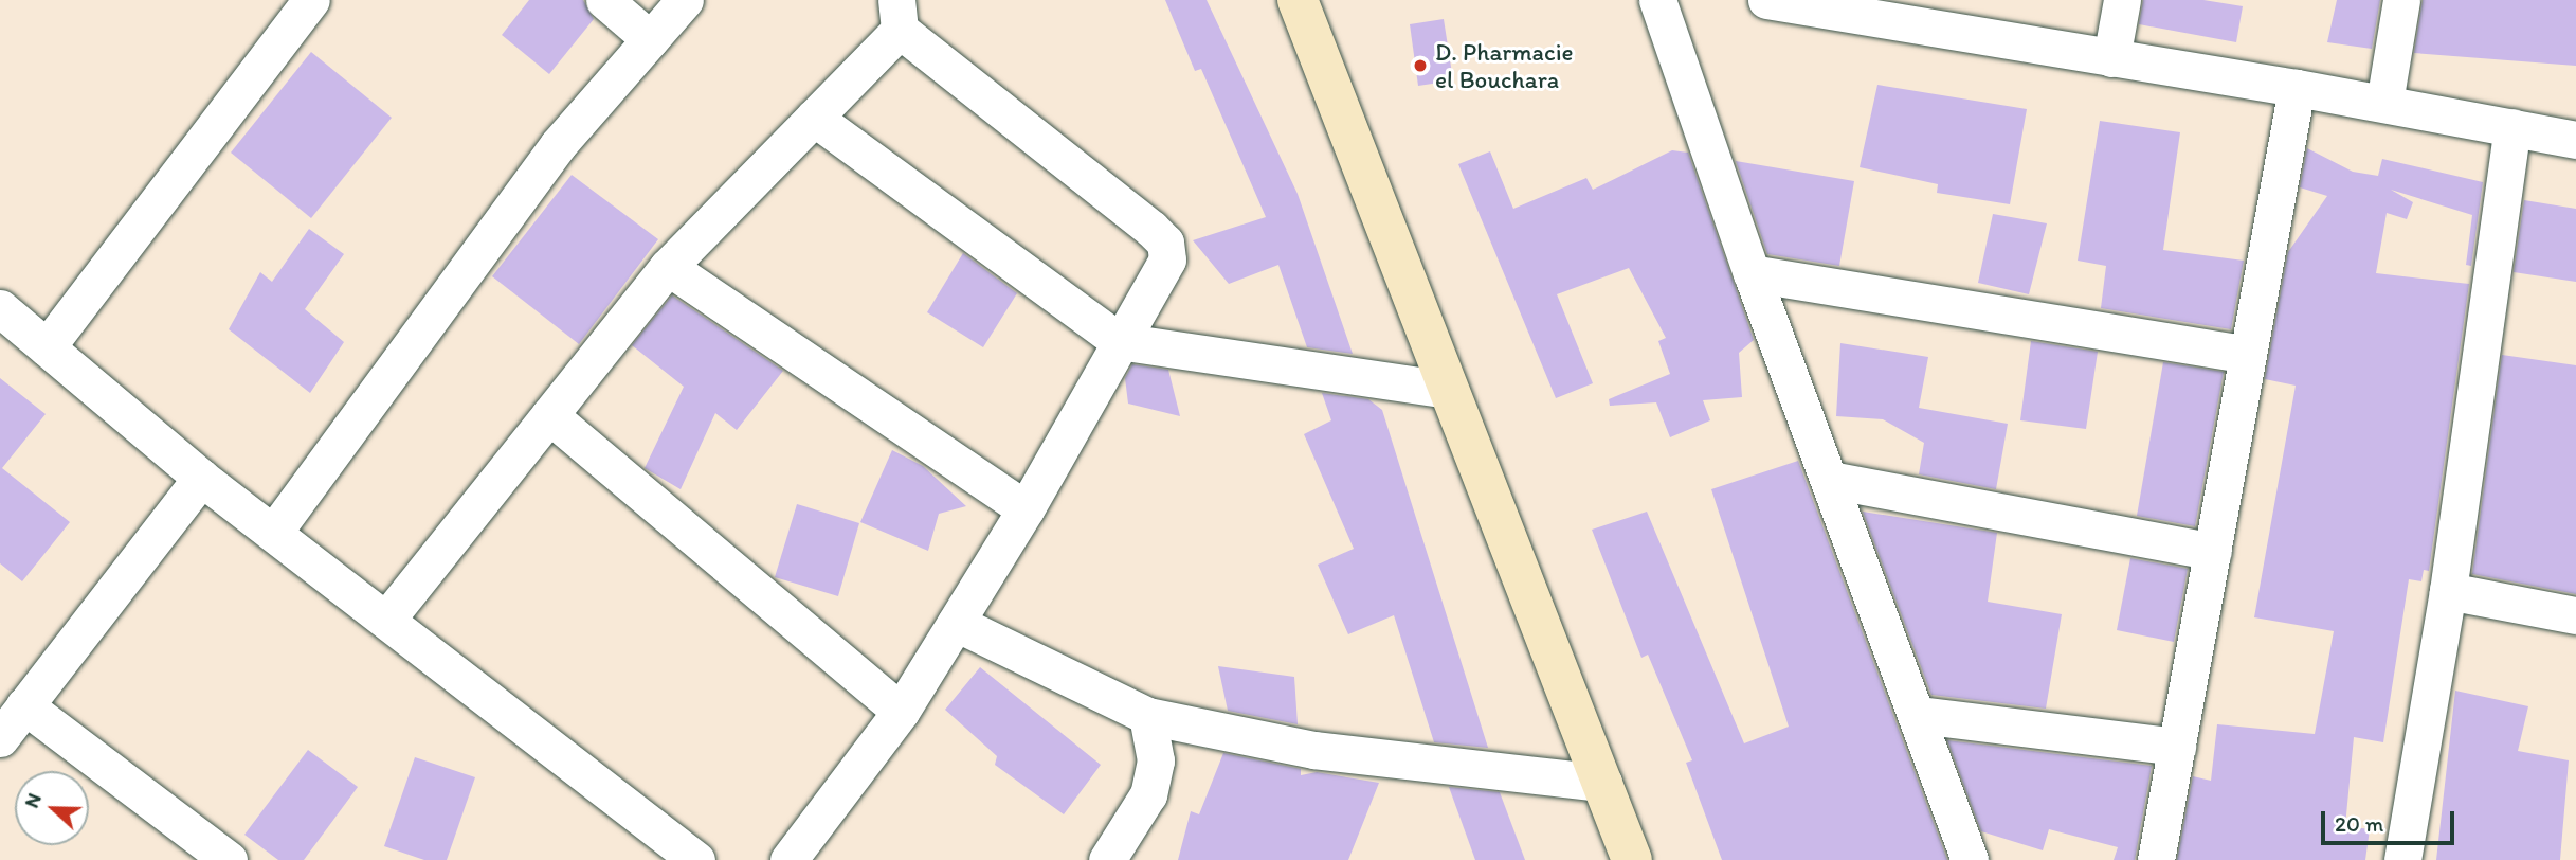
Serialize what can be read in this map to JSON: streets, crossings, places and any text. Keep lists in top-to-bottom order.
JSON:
{
  "places": ["D. Pharmacie el Bouchara"],
  "scale_bar": "20 m",
  "north": "left"
}
